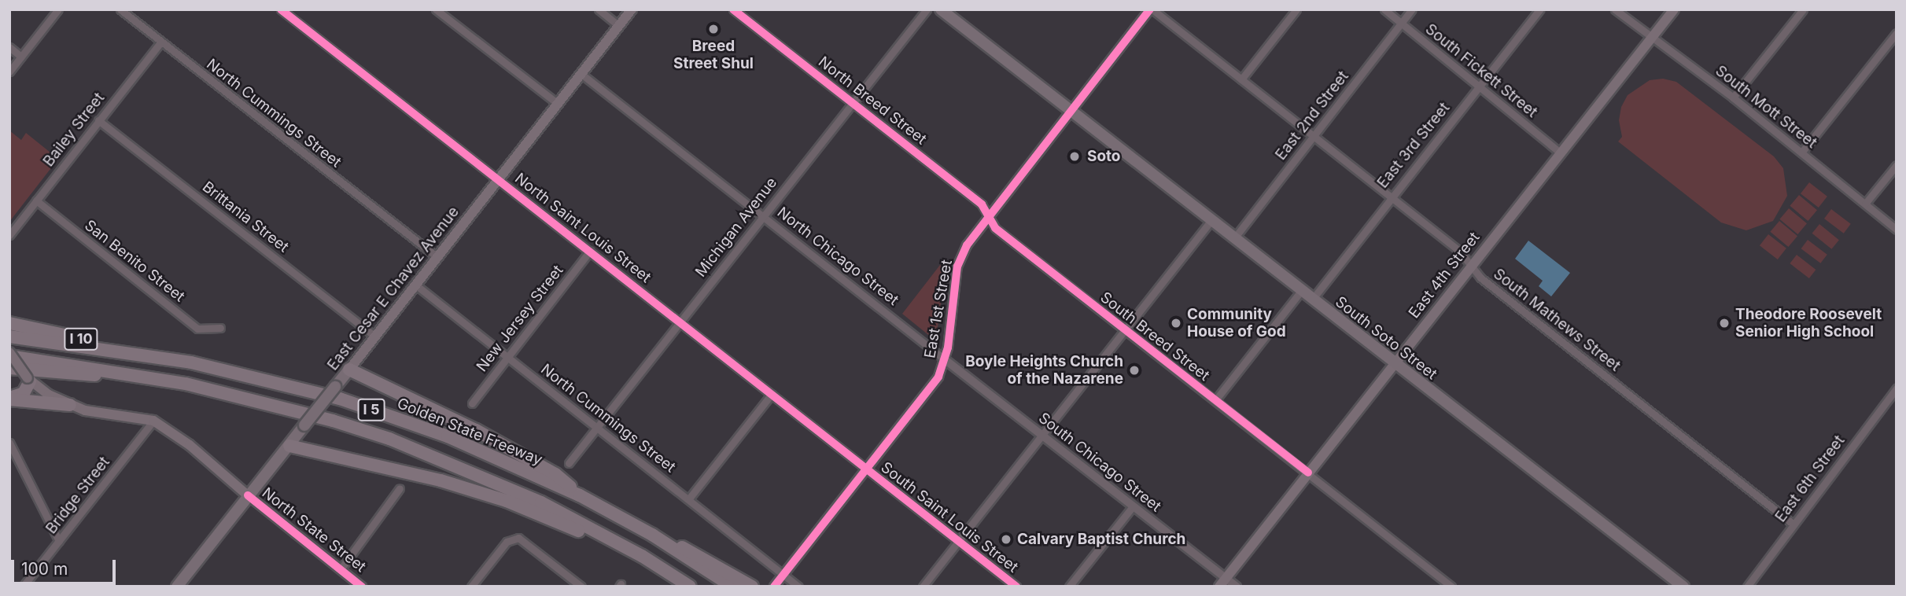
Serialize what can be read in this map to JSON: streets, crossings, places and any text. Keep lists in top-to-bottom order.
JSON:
{
  "streets": {
    "highway": ["I 10", "I 5", "Golden State Freeway"],
    "main road": [
      "East 4th Street",
      "East Cesar E Chavez Avenue",
      "South Soto Street",
      "North State Street"
    ],
    "street": [
      "South Fickett Street",
      "North Breed Street",
      "South Mott Street",
      "North Cummings Street",
      "East 2nd Street",
      "Bailey Street",
      "East 3rd Street",
      "Brittania Street",
      "Michigan Avenue",
      "North Saint Louis Street",
      "North Chicago Street",
      "San Benito Street",
      "East 1st Street",
      "New Jersey Street",
      "South Mathews Street",
      "South Breed Street",
      "South Chicago Street",
      "East 6th Street",
      "Bridge Street",
      "South Saint Louis Street"
    ]
  },
  "crossings": [
    ["South Fickett Street", "East 2nd Street"],
    ["South Fickett Street", "East 3rd Street"],
    ["South Fickett Street", "East 4th Street"],
    ["North Breed Street", "Michigan Avenue"],
    ["North Breed Street", "East 1st Street"],
    ["North Breed Street", "South Breed Street"],
    ["South Mott Street", "East 4th Street"],
    ["North Cummings Street", "Bailey Street"],
    ["North Cummings Street", "Michigan Avenue"],
    ["North Cummings Street", "East Cesar E Chavez Avenue"],
    ["North Cummings Street", "East 1st Street"],
    ["North Cummings Street", "New Jersey Street"],
    ["East 2nd Street", "South Mathews Street"],
    ["East 2nd Street", "South Soto Street"],
    ["Bailey Street", "Brittania Street"],
    ["Bailey Street", "San Benito Street"],
    ["East 3rd Street", "South Mathews Street"],
    ["East 3rd Street", "South Soto Street"],
    ["Brittania Street", "East Cesar E Chavez Avenue"],
    ["Michigan Avenue", "North Saint Louis Street"],
    ["Michigan Avenue", "North Chicago Street"],
    ["North Saint Louis Street", "East Cesar E Chavez Avenue"],
    ["North Saint Louis Street", "East 1st Street"],
    ["North Saint Louis Street", "New Jersey Street"],
    ["North Saint Louis Street", "South Saint Louis Street"],
    ["North Chicago Street", "East Cesar E Chavez Avenue"],
    ["North Chicago Street", "East 1st Street"],
    ["North Chicago Street", "South Chicago Street"],
    ["East 4th Street", "South Mathews Street"],
    ["East 4th Street", "South Breed Street"],
    ["East 4th Street", "South Soto Street"],
    ["East 4th Street", "South Chicago Street"],
    ["East Cesar E Chavez Avenue", "North State Street"],
    ["East 1st Street", "South Mathews Street"],
    ["East 1st Street", "South Breed Street"],
    ["East 1st Street", "South Soto Street"],
    ["East 1st Street", "South Chicago Street"],
    ["East 1st Street", "South Saint Louis Street"],
    ["South Mathews Street", "East 6th Street"],
    ["I 10", "Golden State Freeway"],
    ["I 5", "North State Street"],
    ["Bridge Street", "North State Street"]
  ],
  "places": [
    "Breed Street Shul",
    "Soto",
    "Community House of God",
    "Theodore Roosevelt Senior High School",
    "Boyle Heights Church of the Nazarene",
    "Calvary Baptist Church"
  ],
  "scale_bar": "100 m"
}
